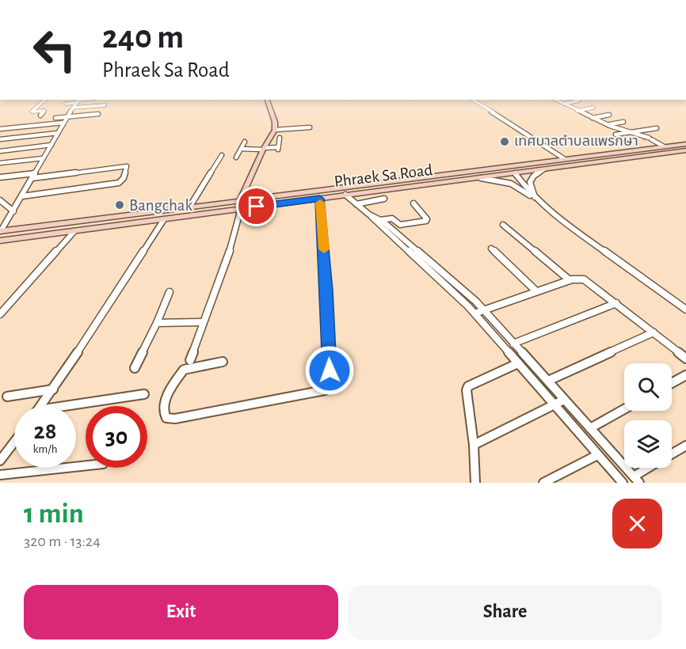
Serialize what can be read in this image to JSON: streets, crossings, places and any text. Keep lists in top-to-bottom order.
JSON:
{
  "streets": {
    "main road": ["Phraek Sa Road"]
  },
  "places": ["เทศบาลตำบลแพรกษา", "Bangchak"],
  "page": {
    "turn": ["240 m", "Phraek Sa Road"],
    "speed": "28 km/h",
    "limit": "30",
    "heading": ["1 min", "320 m · 13:24"],
    "buttons": ["Exit", "Share"]
  }
}
